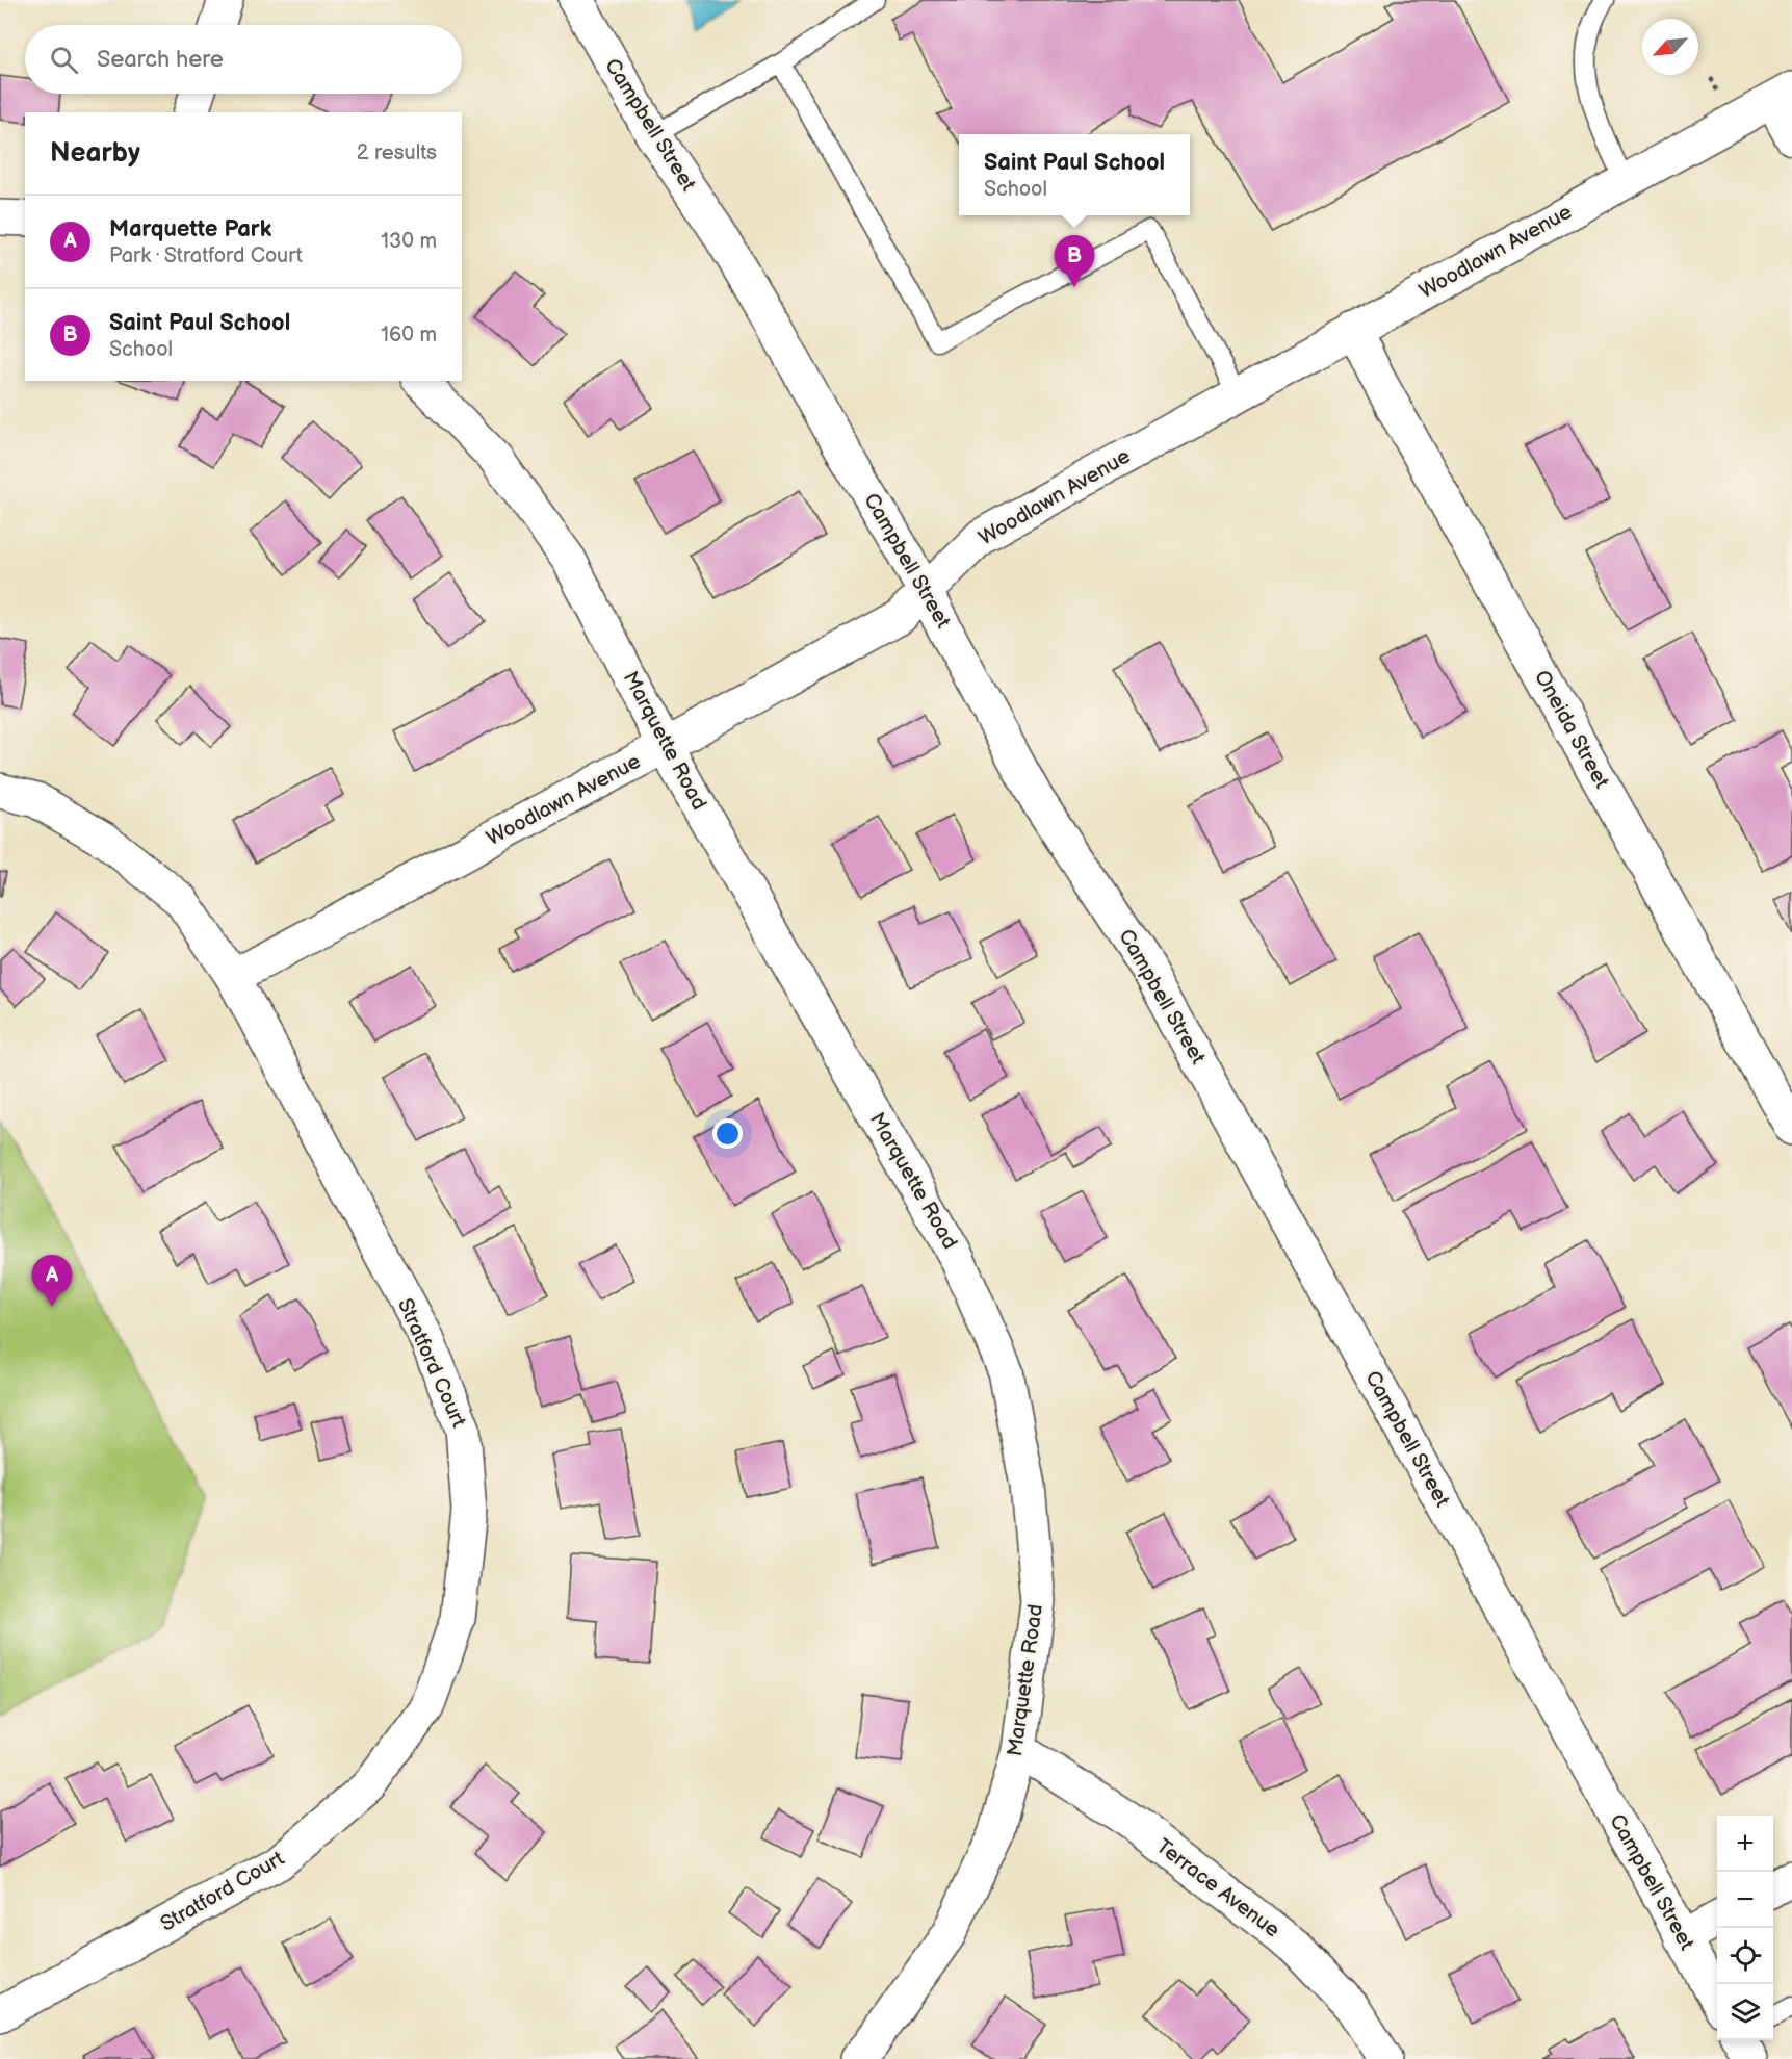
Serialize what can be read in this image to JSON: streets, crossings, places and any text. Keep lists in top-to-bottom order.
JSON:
{
  "streets": {
    "street": [
      "Campbell Street",
      "Woodlawn Avenue",
      "Oneida Street",
      "Marquette Road",
      "Stratford Court",
      "Terrace Avenue"
    ]
  },
  "crossings": [
    ["Campbell Street", "Woodlawn Avenue"],
    ["Woodlawn Avenue", "Oneida Street"],
    ["Woodlawn Avenue", "Marquette Road"],
    ["Woodlawn Avenue", "Stratford Court"],
    ["Marquette Road", "Terrace Avenue"]
  ],
  "north": "bottom left",
  "page": {
    "search": "Search here",
    "heading": ["Nearby", "2 results"],
    "popup": ["Saint Paul School", "School"],
    "list": [
      {
        "mark": "A",
        "name": "Marquette Park",
        "note": "Park · Stratford Court",
        "value": "130 m"
      },
      {
        "mark": "B",
        "name": "Saint Paul School",
        "note": "School",
        "value": "160 m"
      }
    ],
    "pins": ["B", "A"],
    "map_buttons": ["+", "−"]
  }
}
